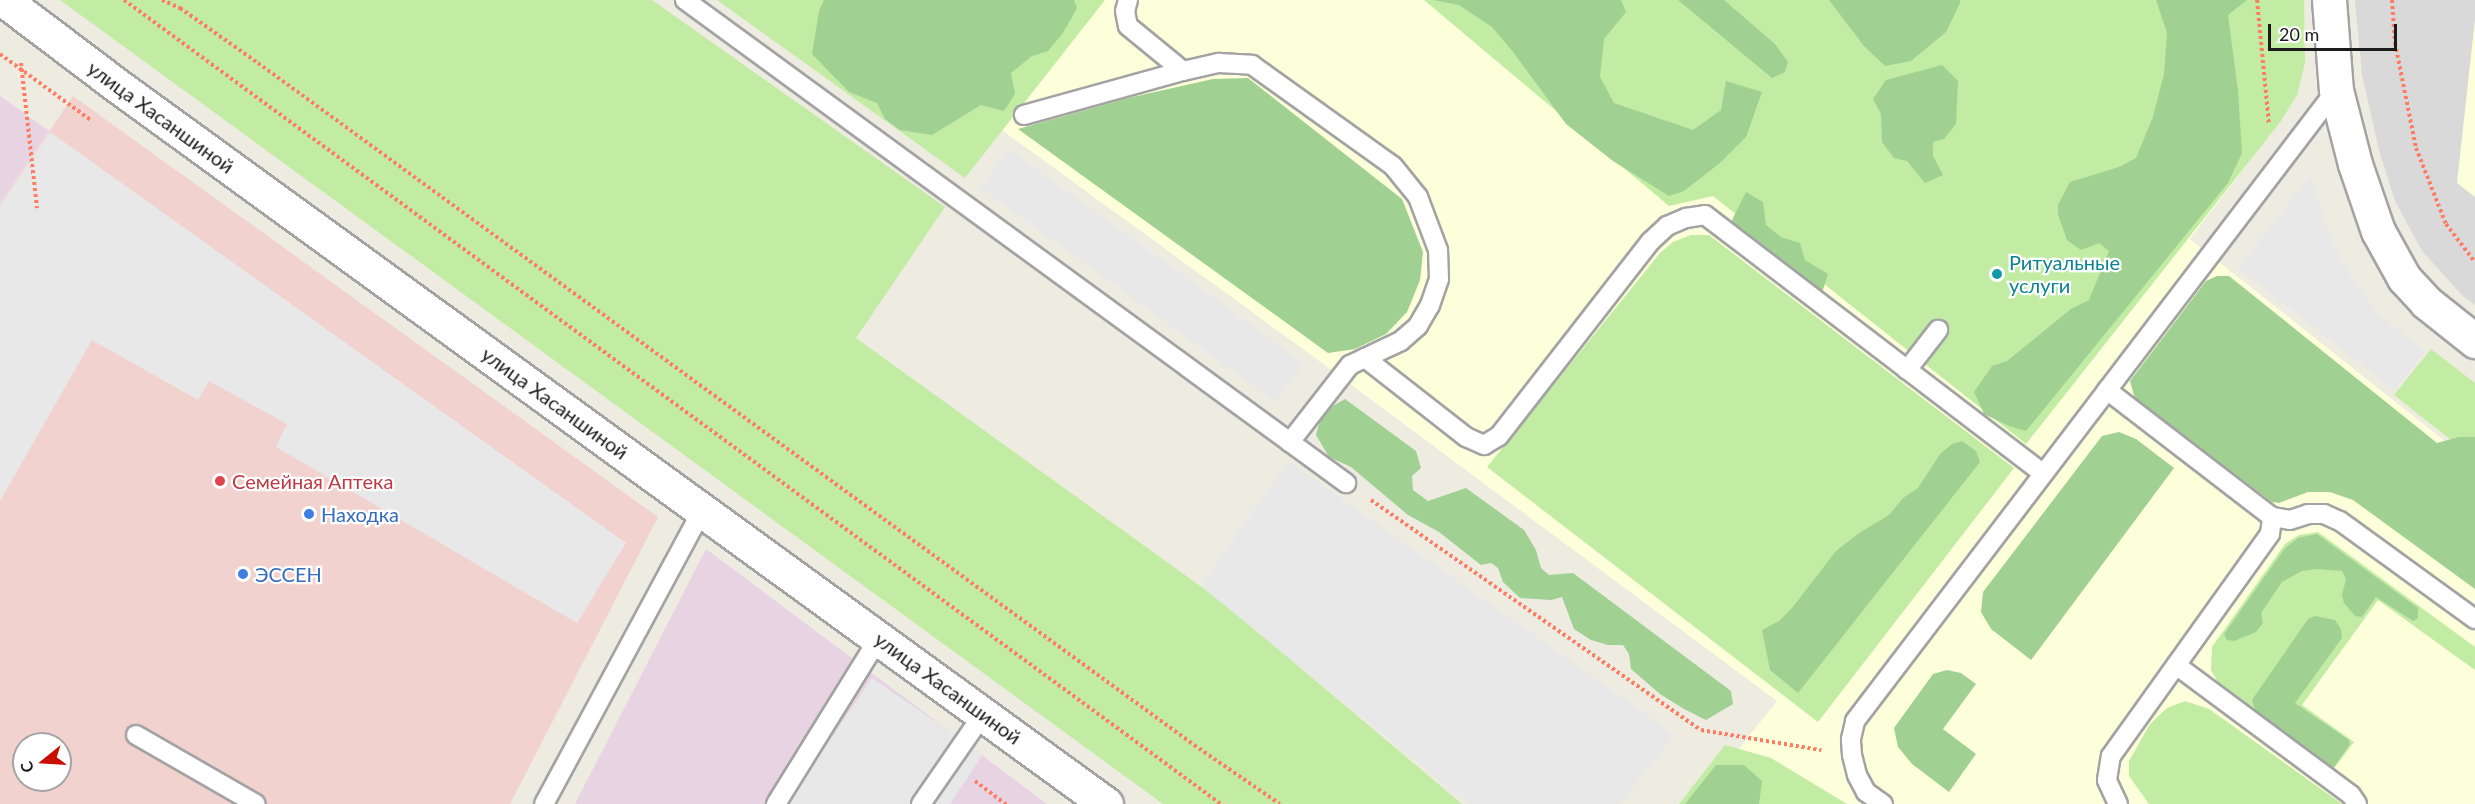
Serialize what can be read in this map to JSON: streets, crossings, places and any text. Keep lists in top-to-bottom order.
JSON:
{
  "streets": {
    "street": ["улица Хасаншиной"]
  },
  "places": [
    "Ритуальные услуги",
    "Семейная Аптека",
    "Находка",
    "ЭССЕН"
  ],
  "scale_bar": "20 m",
  "north": "left"
}
